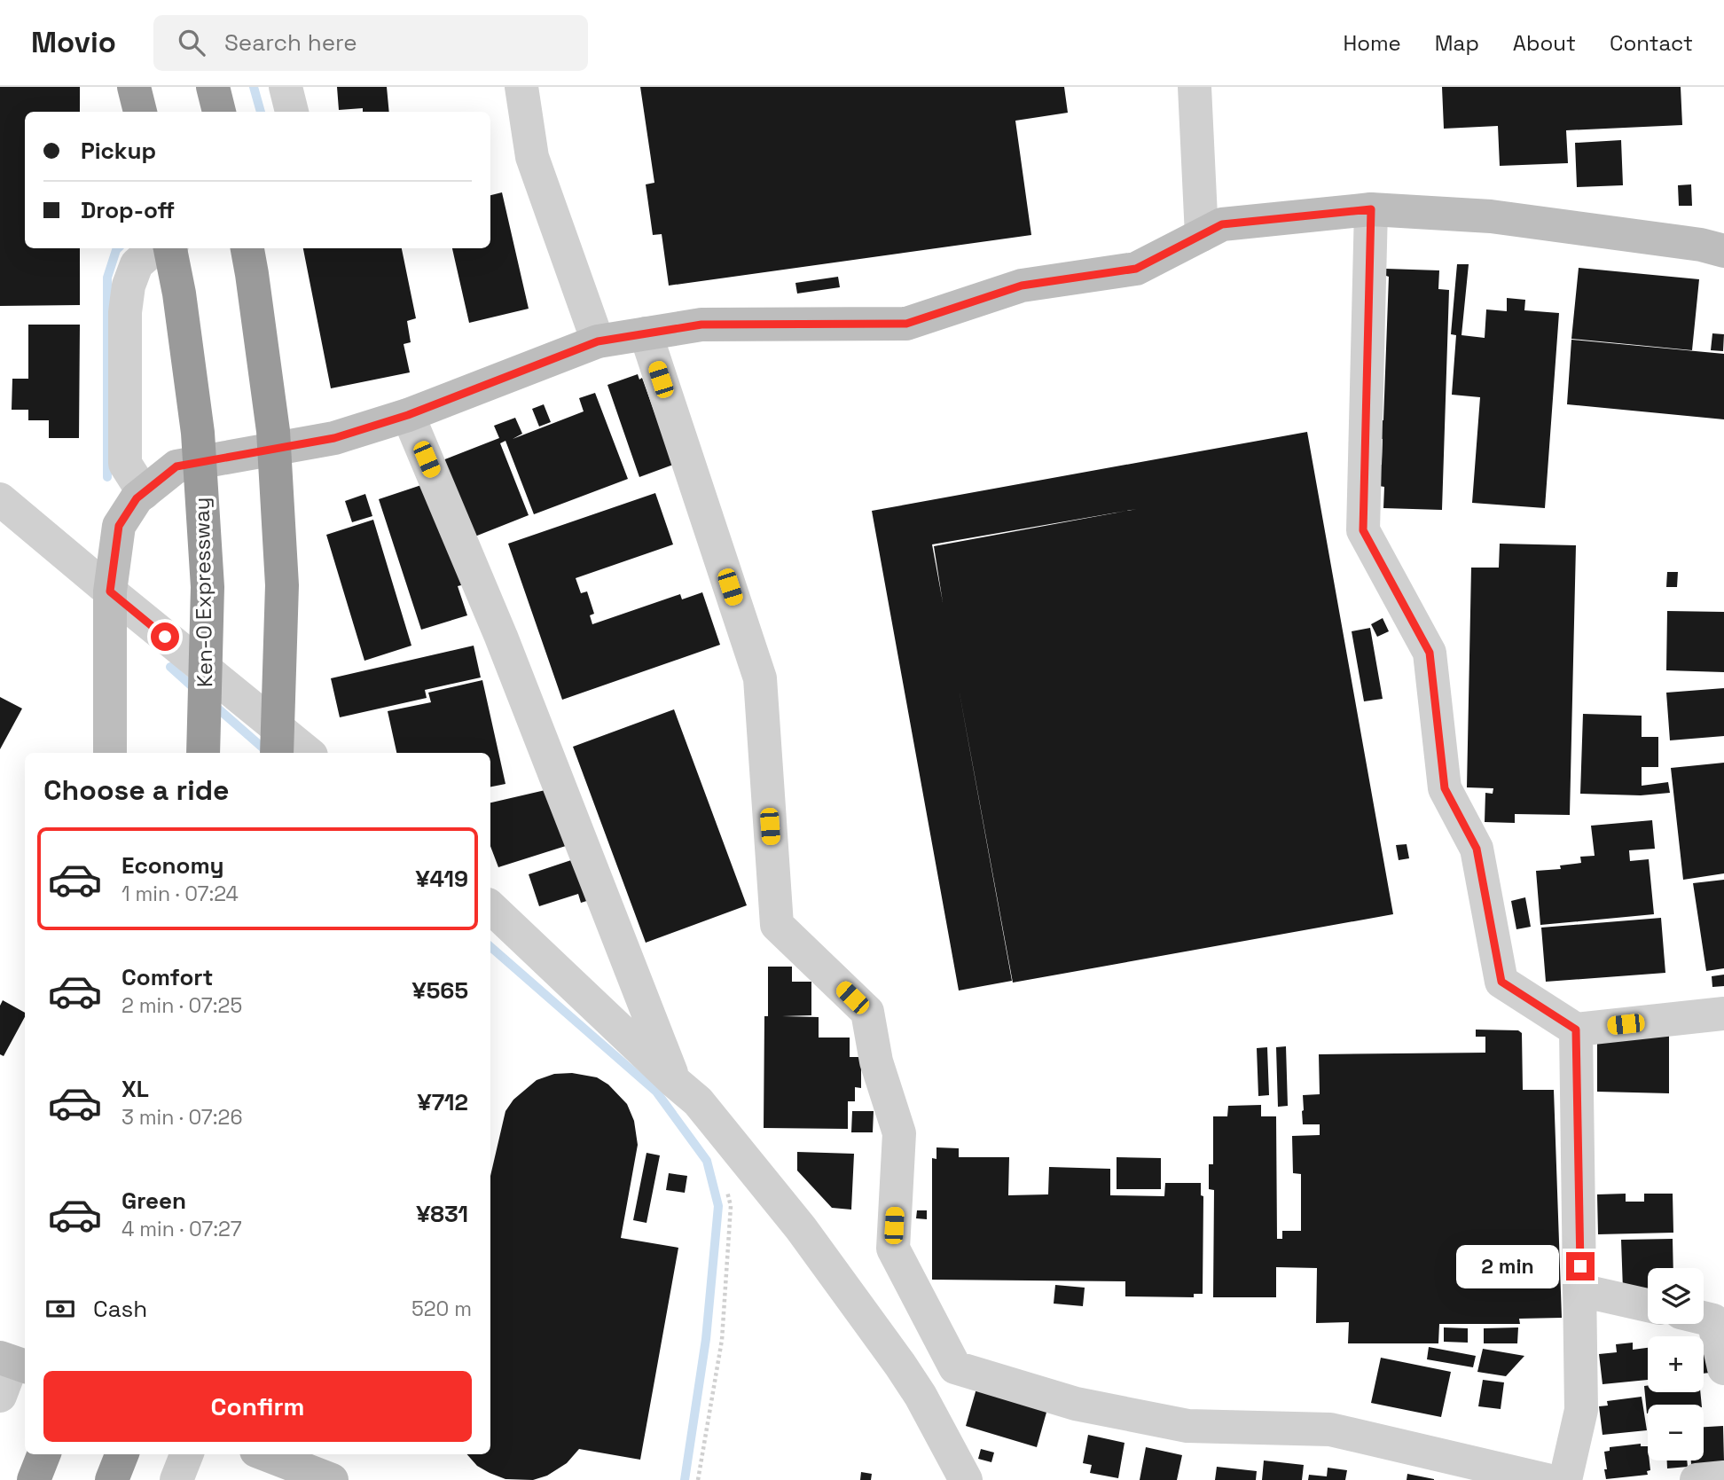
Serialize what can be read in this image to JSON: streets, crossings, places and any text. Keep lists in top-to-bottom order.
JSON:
{
  "streets": {
    "highway": ["Ken-O Expressway"]
  },
  "page": {
    "header": "Movio",
    "search": "Search here",
    "nav": [
      "Home",
      "Map",
      "About",
      "Contact"
    ],
    "banner": ["Pickup", "Drop-off"],
    "heading": "Choose a ride",
    "list": [
      {
        "name": "Economy",
        "note": "1 min · 07:24",
        "value": "¥419"
      },
      {
        "name": "Comfort",
        "note": "2 min · 07:25",
        "value": "¥565"
      },
      {
        "name": "XL",
        "note": "3 min · 07:26",
        "value": "¥712"
      },
      {
        "name": "Green",
        "note": "4 min · 07:27",
        "value": "¥831"
      }
    ],
    "bubble": "2 min",
    "map_buttons": ["+", "−"],
    "pay": ["Cash", "520 m"],
    "buttons": "Confirm"
  }
}
